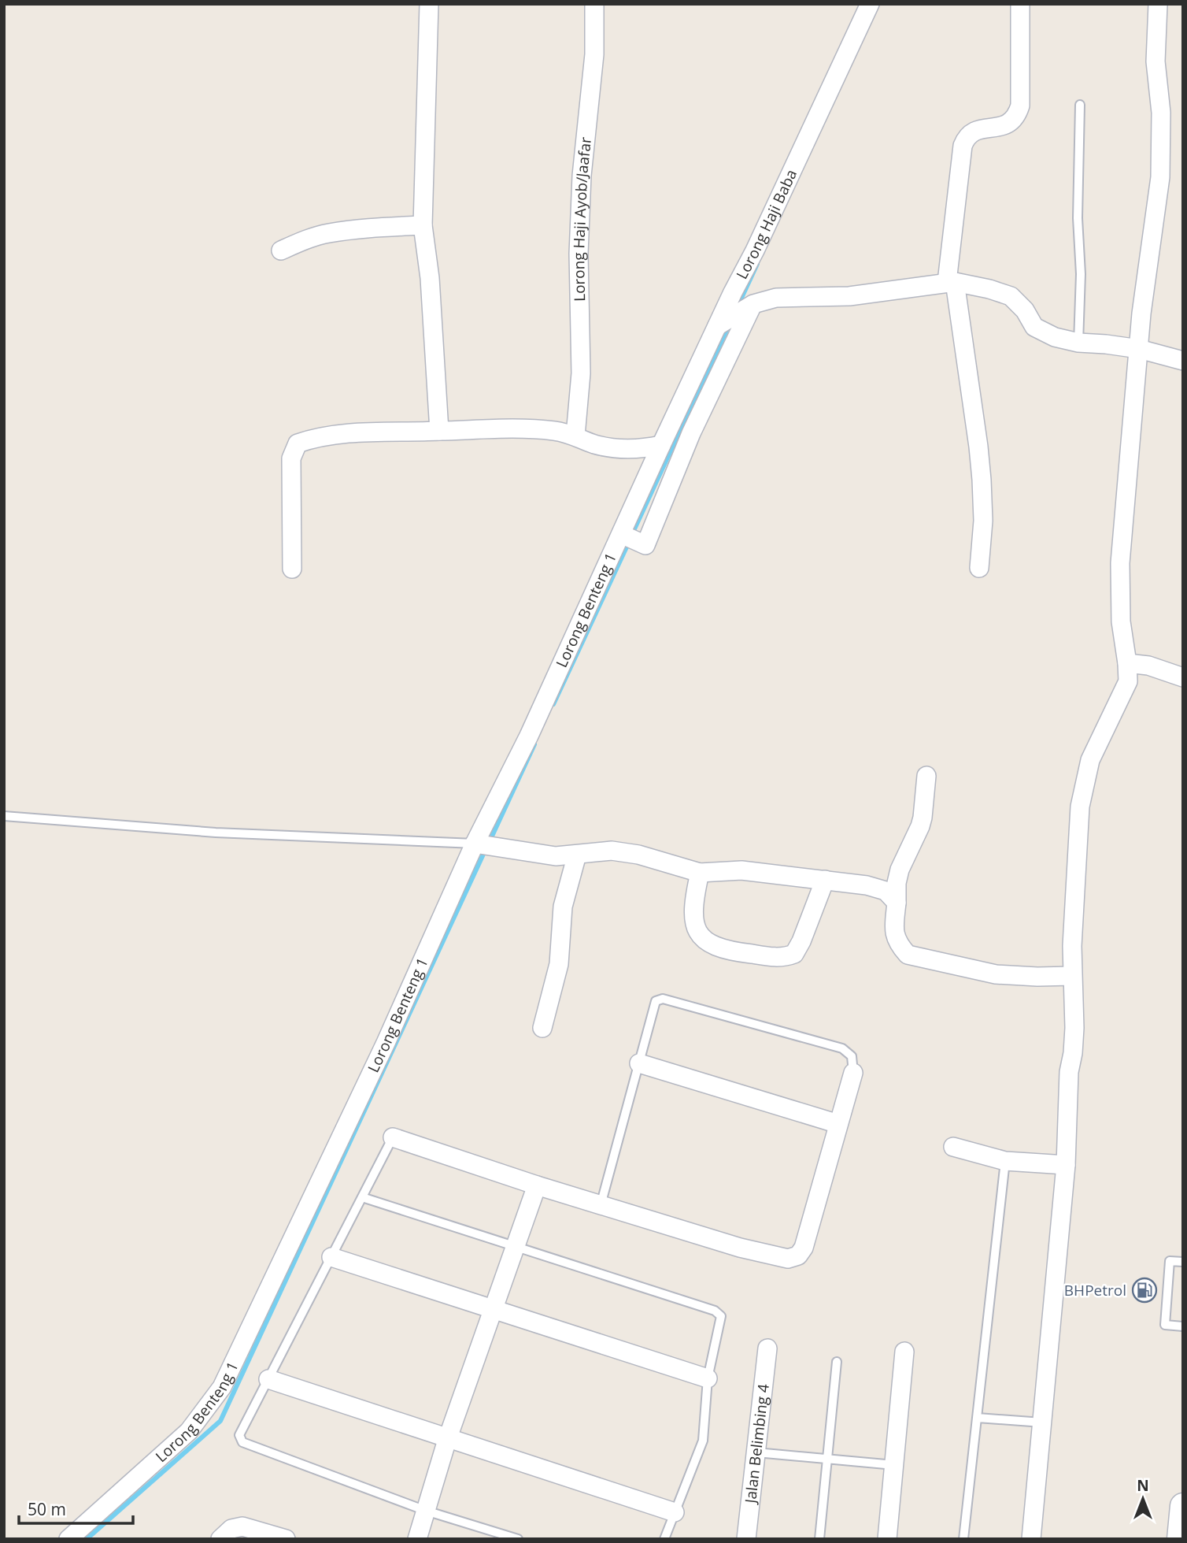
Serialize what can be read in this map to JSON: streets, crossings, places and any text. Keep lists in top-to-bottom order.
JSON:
{
  "streets": {
    "street": [
      "Lorong Haji Ayob/Jaafar",
      "Lorong Haji Baba",
      "Lorong Benteng 1",
      "Jalan Belimbing 4"
    ]
  },
  "crossings": [
    ["Lorong Haji Baba", "Lorong Benteng 1"]
  ],
  "places": {
    "fuel station": ["BHPetrol"]
  },
  "scale_bar": "50 m",
  "north": "top"
}
